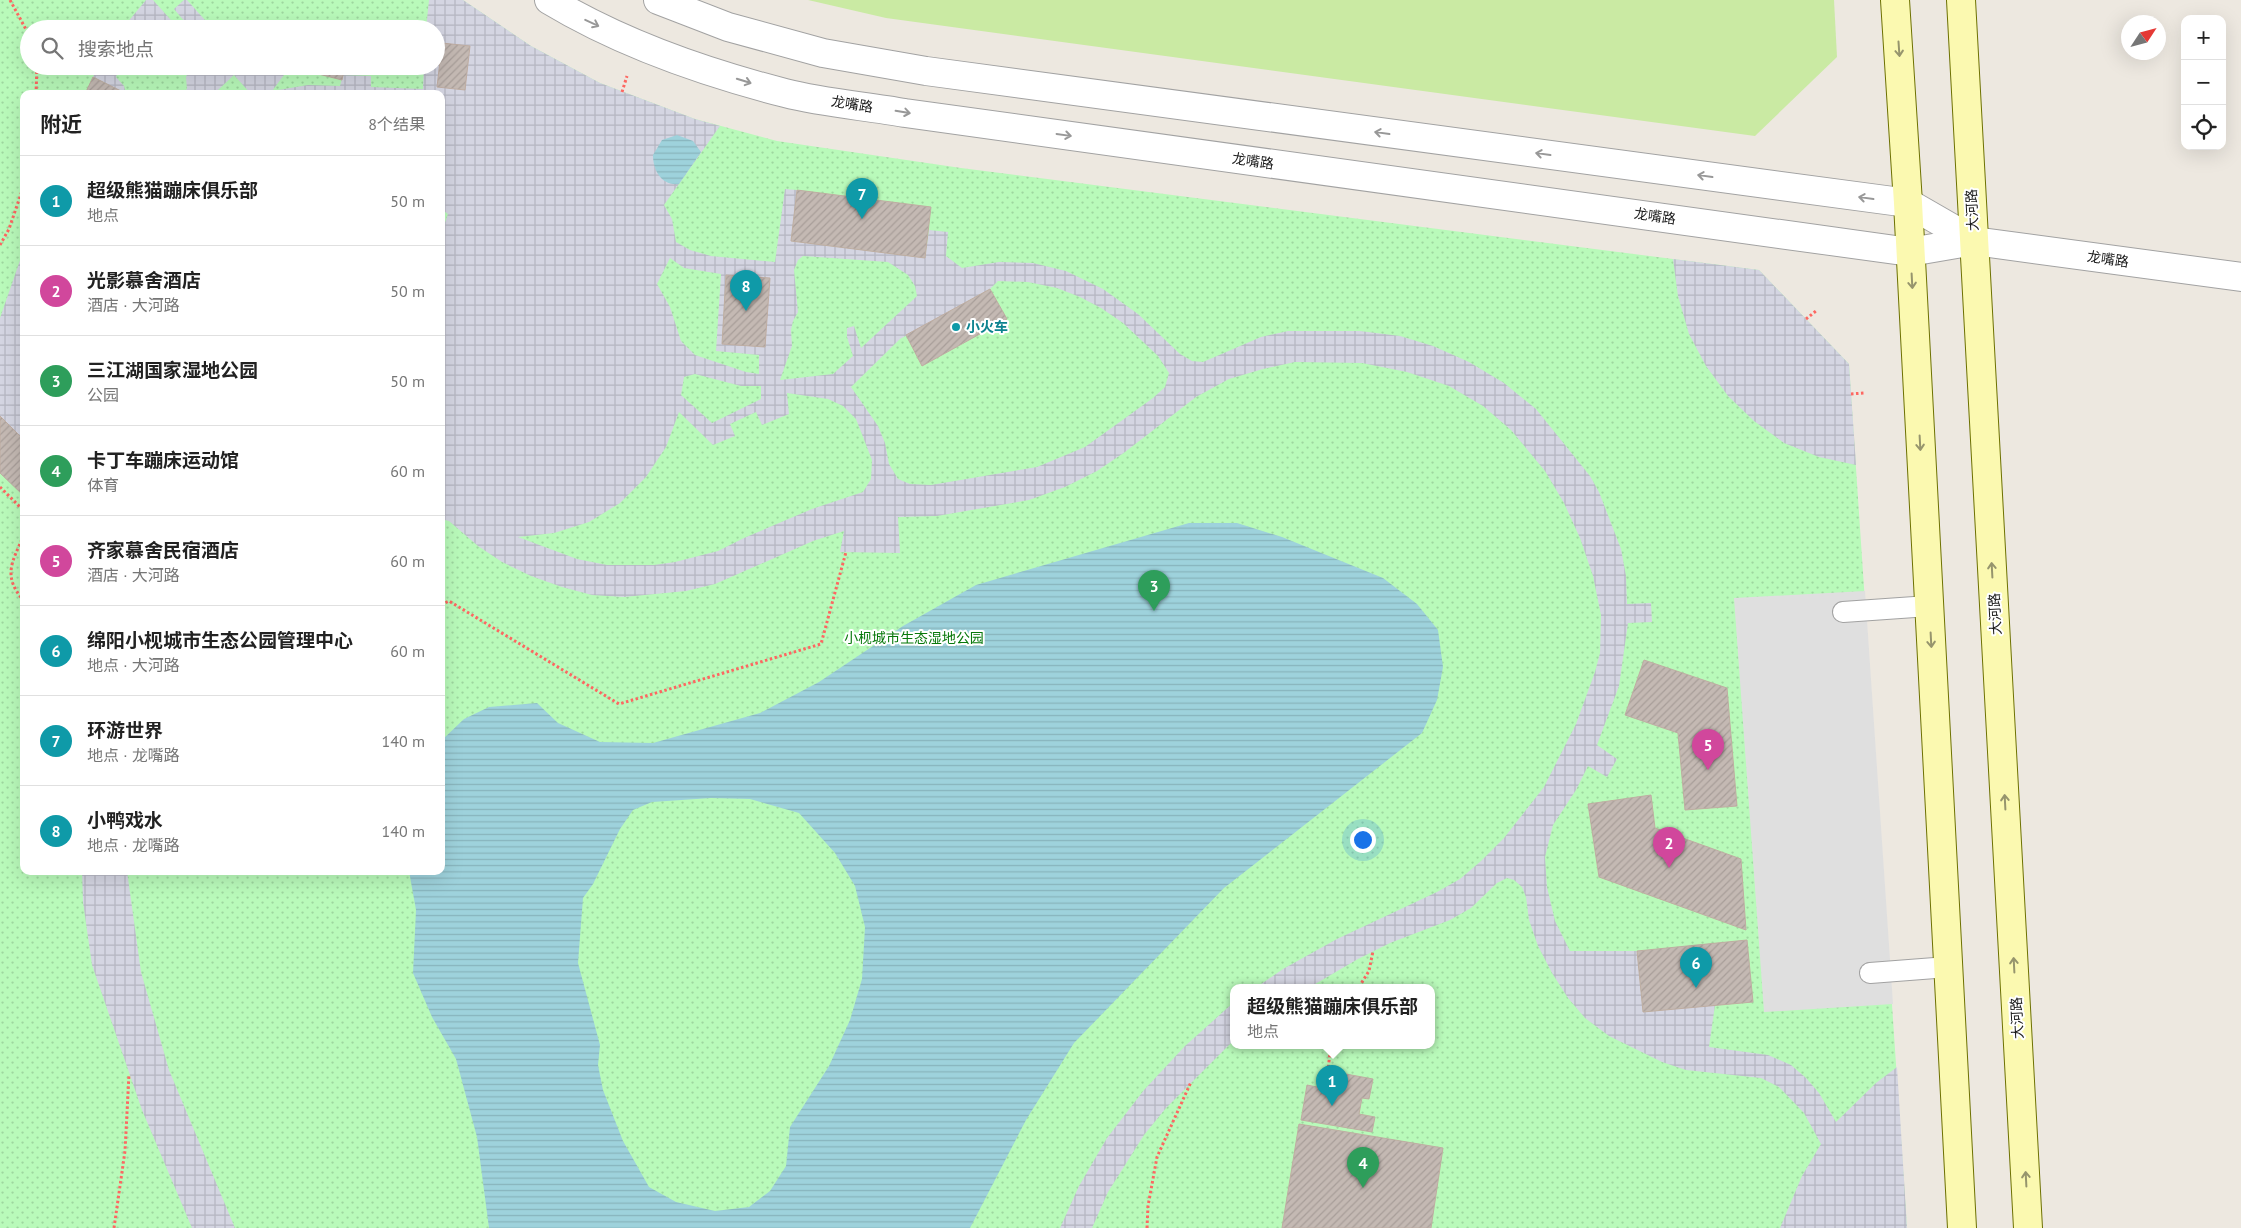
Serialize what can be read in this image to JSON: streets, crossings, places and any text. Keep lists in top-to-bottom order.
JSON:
{
  "streets": {
    "main road": ["大河路"],
    "street": ["龙嘴路"]
  },
  "crossings": [
    ["龙嘴路", "大河路"]
  ],
  "parks": ["小枧城市生态湿地公园"],
  "places": ["小火车"],
  "north": "top right",
  "page": {
    "map_buttons": ["+", "−"],
    "search": "搜索地点",
    "heading": ["附近", "8个结果"],
    "list": [
      {
        "mark": "1",
        "name": "超级熊猫蹦床俱乐部",
        "note": "地点",
        "value": "50 m"
      },
      {
        "mark": "2",
        "name": "光影慕舍酒店",
        "note": "酒店 · 大河路",
        "value": "50 m"
      },
      {
        "mark": "3",
        "name": "三江湖国家湿地公园",
        "note": "公园",
        "value": "50 m"
      },
      {
        "mark": "4",
        "name": "卡丁车蹦床运动馆",
        "note": "体育",
        "value": "60 m"
      },
      {
        "mark": "5",
        "name": "齐家慕舍民宿酒店",
        "note": "酒店 · 大河路",
        "value": "60 m"
      },
      {
        "mark": "6",
        "name": "绵阳小枧城市生态公园管理中心",
        "note": "地点 · 大河路",
        "value": "60 m"
      },
      {
        "mark": "7",
        "name": "环游世界",
        "note": "地点 · 龙嘴路",
        "value": "140 m"
      },
      {
        "mark": "8",
        "name": "小鸭戏水",
        "note": "地点 · 龙嘴路",
        "value": "140 m"
      }
    ],
    "pins": [
      "7",
      "8",
      "3",
      "5",
      "2",
      "6",
      "1",
      "4"
    ],
    "popup": ["超级熊猫蹦床俱乐部", "地点"]
  }
}
